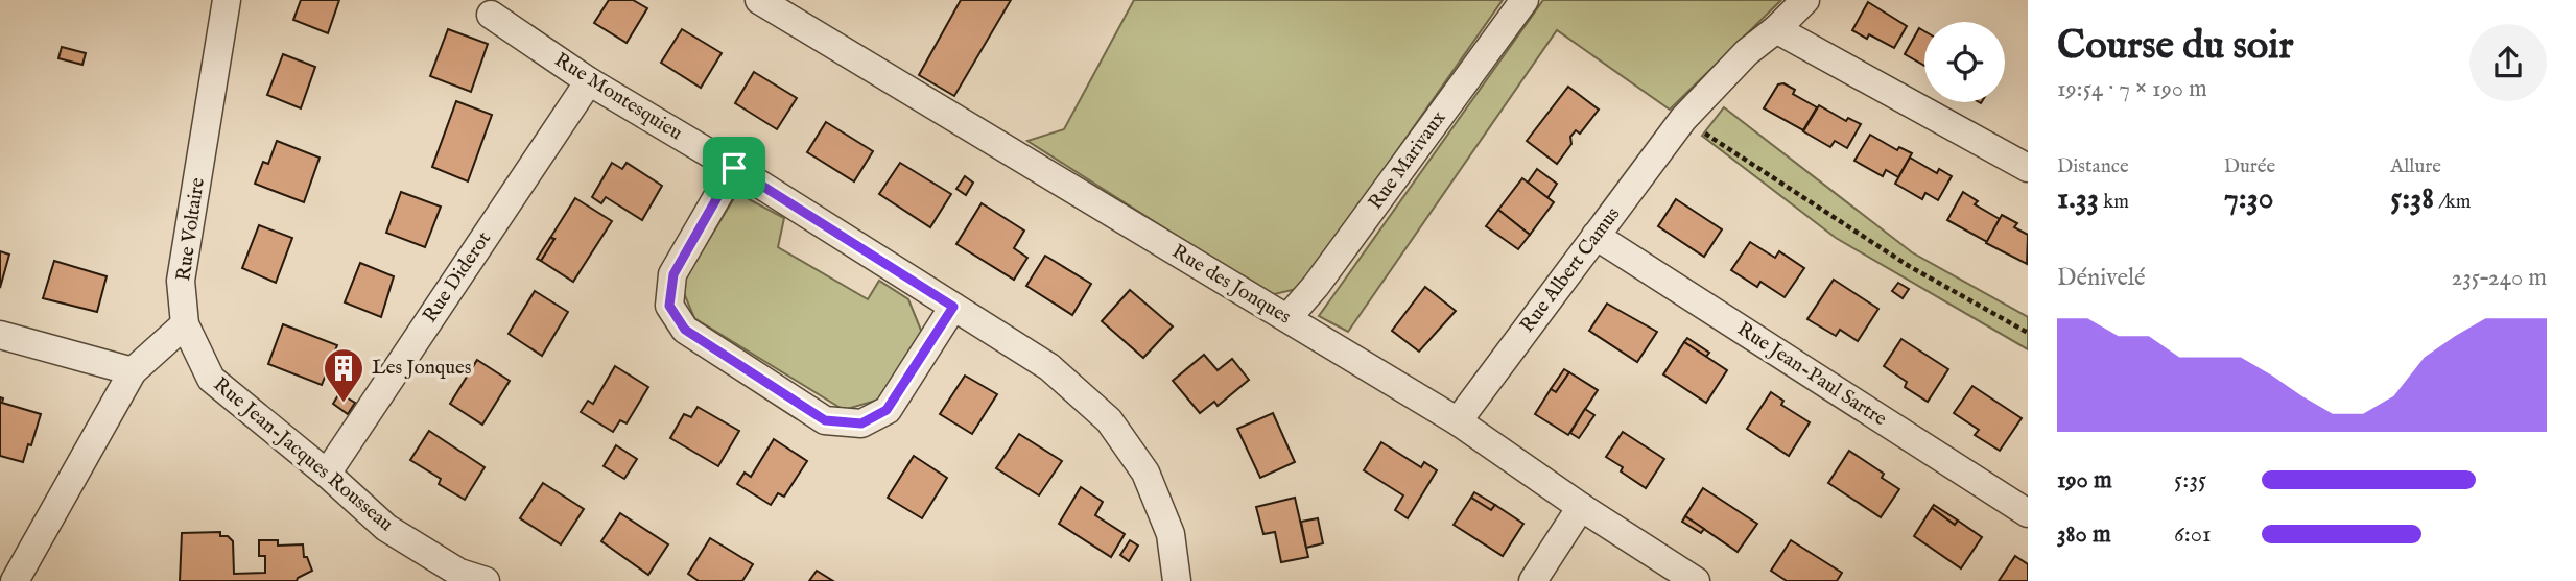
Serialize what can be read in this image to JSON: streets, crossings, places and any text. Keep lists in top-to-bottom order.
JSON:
{
  "streets": {
    "street": [
      "Rue Montesquieu",
      "Rue Marivaux",
      "Rue Voltaire",
      "Rue Albert Camus",
      "Rue Diderot",
      "Rue des Jonques",
      "Rue Jean-Paul Sartre",
      "Rue Jean-Jacques Rousseau"
    ]
  },
  "crossings": [
    ["Rue Montesquieu", "Rue Diderot"],
    ["Rue Marivaux", "Rue des Jonques"],
    ["Rue Voltaire", "Rue Jean-Jacques Rousseau"],
    ["Rue Albert Camus", "Rue des Jonques"],
    ["Rue Albert Camus", "Rue Jean-Paul Sartre"],
    ["Rue Diderot", "Rue Jean-Jacques Rousseau"]
  ],
  "places": {
    "building": ["Les Jonques"]
  },
  "page": {
    "heading": ["Course du soir", "19:54 · 7 × 190 m"],
    "stats": [
      ["Distance", "1.33 km"],
      ["Durée", "7:30"],
      ["Allure", "5:38 /km"]
    ],
    "chart": ["Dénivelé", "235–240 m"],
    "list": [
      {
        "name": "190 m",
        "note": "5:35"
      },
      {
        "name": "380 m",
        "note": "6:01"
      }
    ]
  }
}
